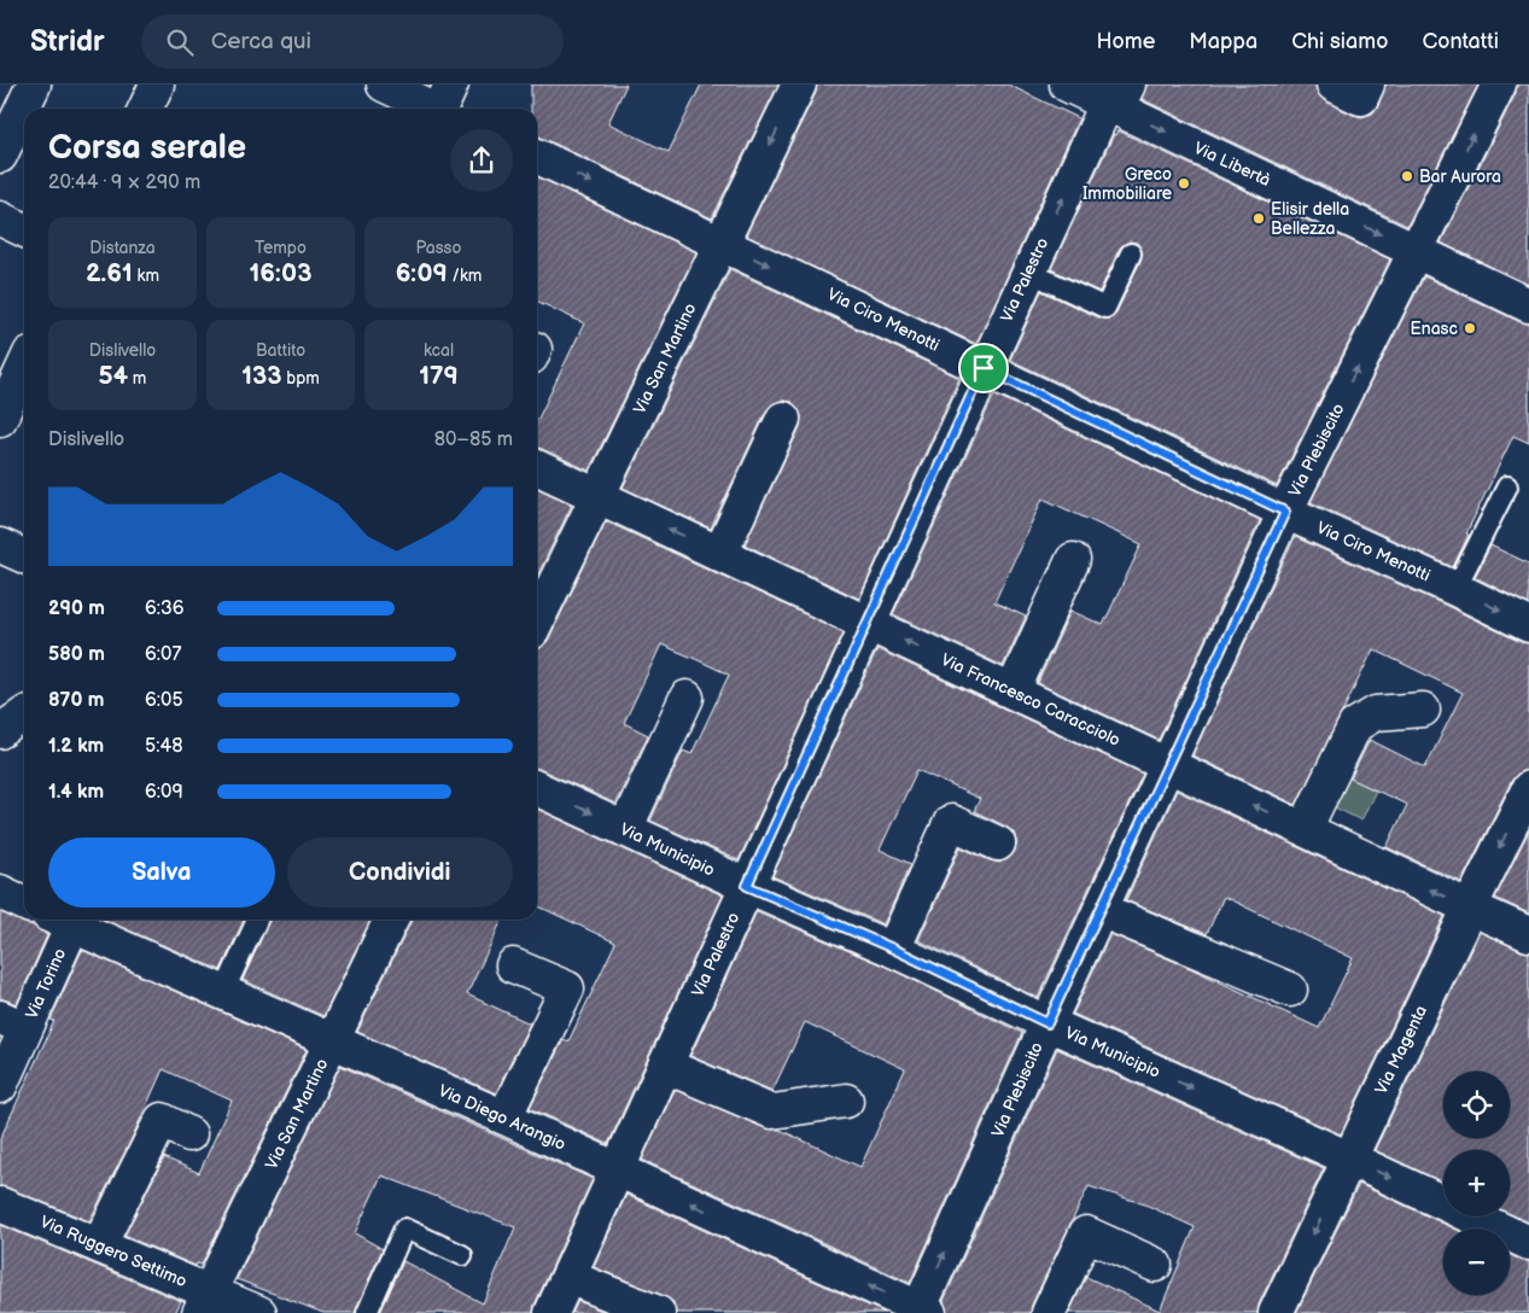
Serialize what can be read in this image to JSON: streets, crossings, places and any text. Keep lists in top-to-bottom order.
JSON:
{
  "streets": {
    "street": [
      "Via Libertà",
      "Via Palestro",
      "Via Ciro Menotti",
      "Via San Martino",
      "Via Plebiscito",
      "Via Francesco Caracciolo",
      "Via Municipio",
      "Via Torino",
      "Via Magenta",
      "Via Diego Arangio",
      "Via Ruggero Settimo"
    ]
  },
  "crossings": [
    ["Via Libertà", "Via Palestro"],
    ["Via Libertà", "Via Plebiscito"],
    ["Via Palestro", "Via Ciro Menotti"],
    ["Via Palestro", "Via Francesco Caracciolo"],
    ["Via Palestro", "Via Municipio"],
    ["Via Palestro", "Via Diego Arangio"],
    ["Via Ciro Menotti", "Via San Martino"],
    ["Via Ciro Menotti", "Via Plebiscito"],
    ["Via San Martino", "Via Francesco Caracciolo"],
    ["Via San Martino", "Via Diego Arangio"],
    ["Via San Martino", "Via Ruggero Settimo"],
    ["Via Plebiscito", "Via Francesco Caracciolo"],
    ["Via Plebiscito", "Via Municipio"],
    ["Via Plebiscito", "Via Diego Arangio"],
    ["Via Francesco Caracciolo", "Via Magenta"],
    ["Via Municipio", "Via Magenta"]
  ],
  "one_way": [
    "Via Libertà",
    "Via Ciro Menotti",
    "Via Plebiscito",
    "Via Magenta"
  ],
  "places": [
    "Bar Aurora",
    "Greco Immobiliare",
    "Elisir della Bellezza",
    "Enasc"
  ],
  "page": {
    "header": "Stridr",
    "search": "Cerca qui",
    "nav": [
      "Home",
      "Mappa",
      "Chi siamo",
      "Contatti"
    ],
    "heading": ["Corsa serale", "20:44 · 9 × 290 m"],
    "stats": [
      ["Distanza", "2.61 km"],
      ["Tempo", "16:03"],
      ["Passo", "6:09 /km"],
      ["Dislivello", "54 m"],
      ["Battito", "133 bpm"],
      ["kcal", "179"]
    ],
    "chart": ["Dislivello", "80–85 m"],
    "list": [
      {
        "name": "290 m",
        "note": "6:36"
      },
      {
        "name": "580 m",
        "note": "6:07"
      },
      {
        "name": "870 m",
        "note": "6:05"
      },
      {
        "name": "1.2 km",
        "note": "5:48"
      },
      {
        "name": "1.4 km",
        "note": "6:09"
      }
    ],
    "buttons": ["Salva", "Condividi"],
    "map_buttons": ["+", "−"]
  }
}
